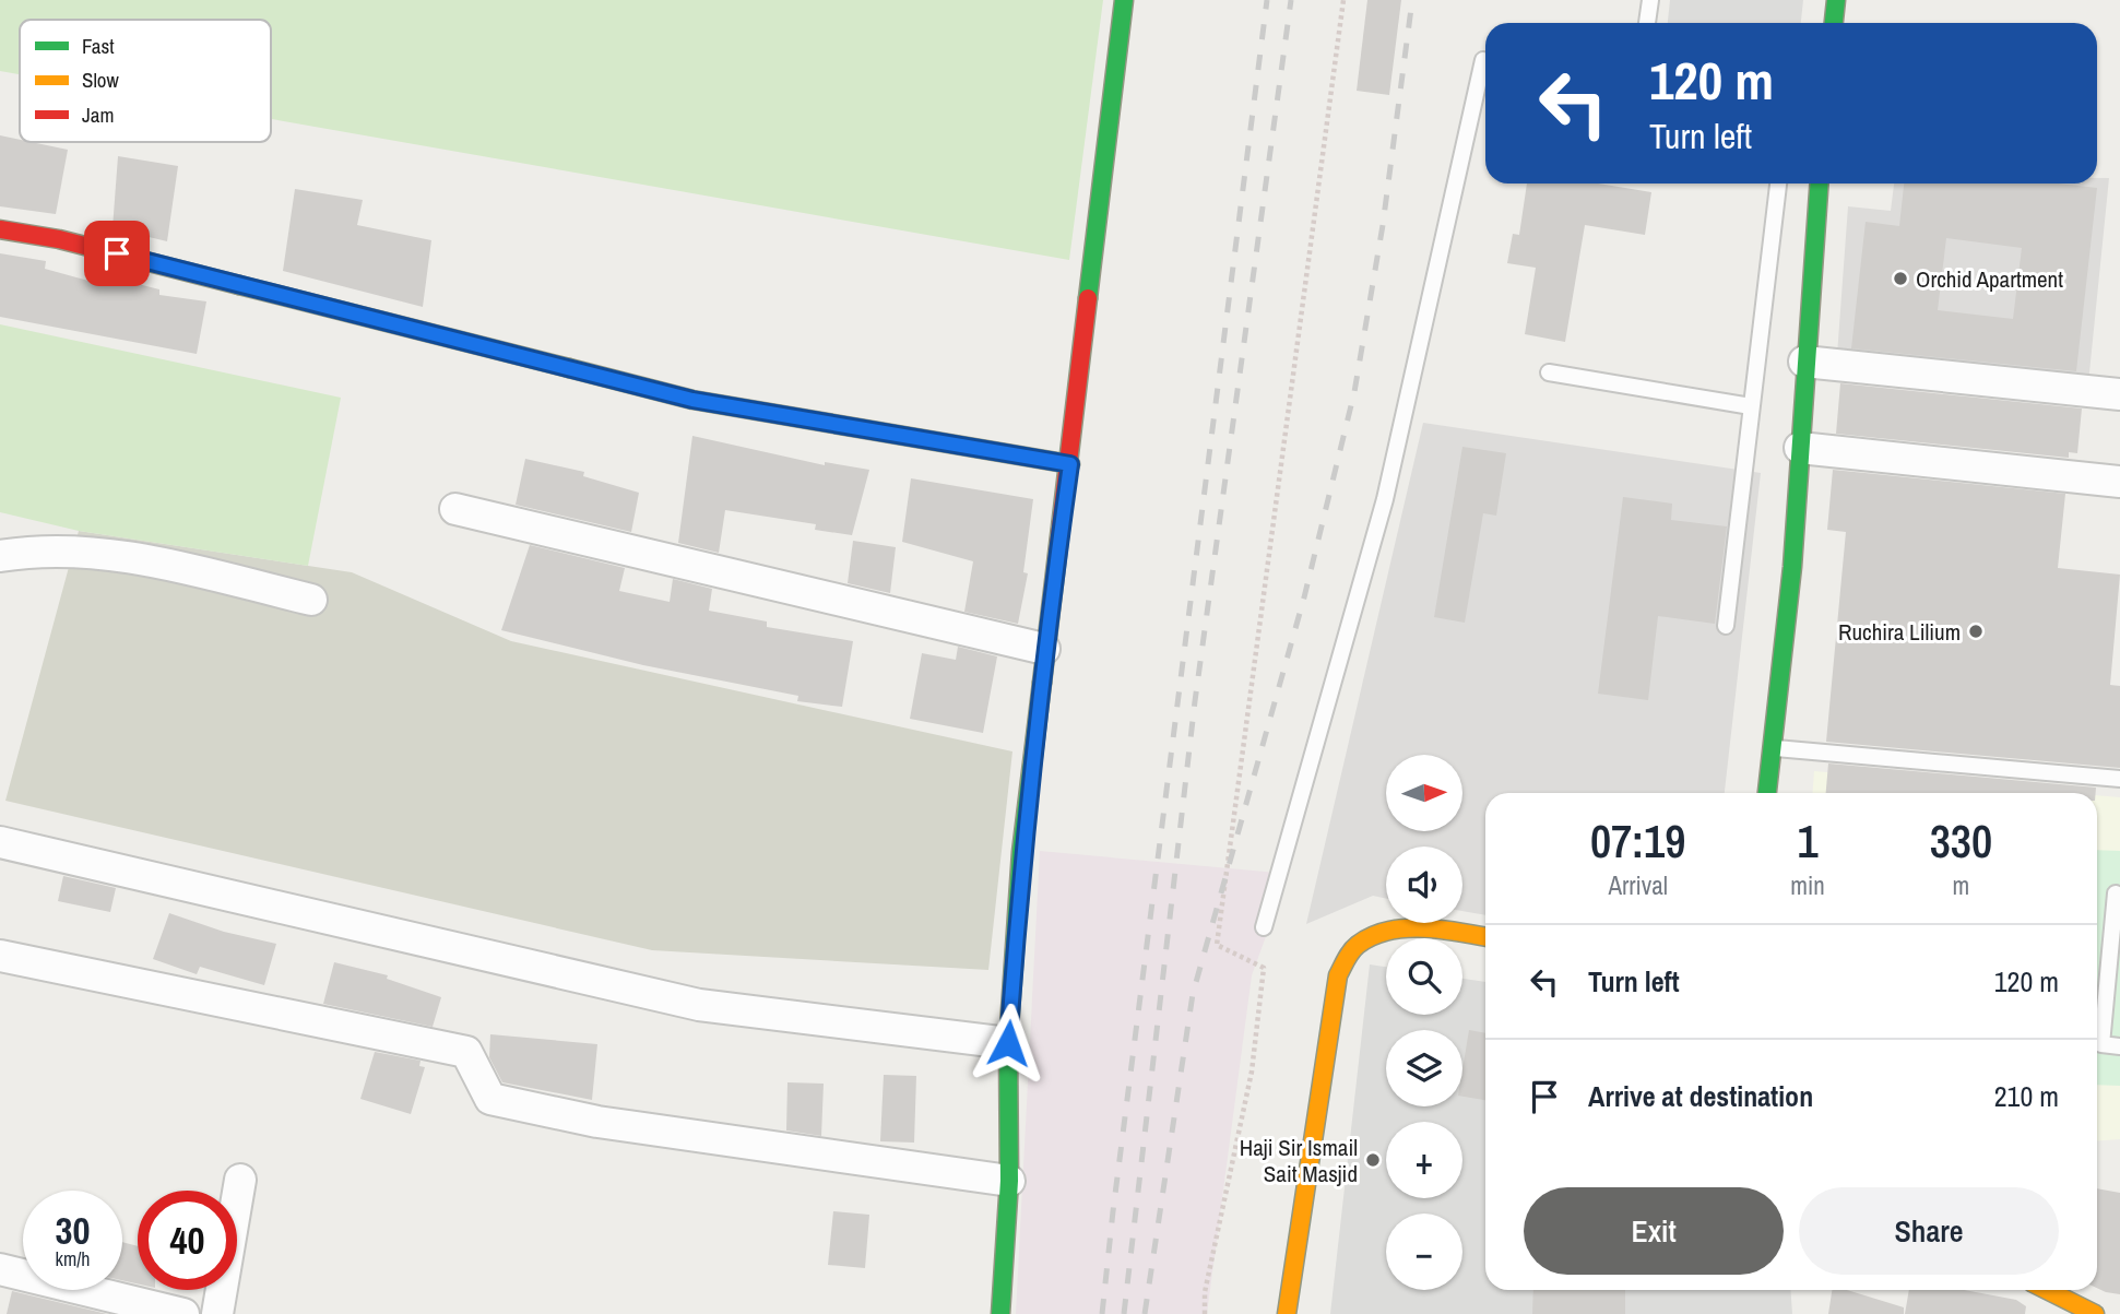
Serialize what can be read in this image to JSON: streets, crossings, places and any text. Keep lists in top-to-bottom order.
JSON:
{
  "places": ["Orchid Apartment", "Ruchira Lilium", "Haji Sir Ismail Sait Masjid"],
  "legend": ["Fast", "Slow", "Jam"],
  "north": "right",
  "page": {
    "turn": ["120 m", "Turn left"],
    "map_buttons": ["+", "−"],
    "eta": [
      "07:19",
      "Arrival",
      "1",
      "min",
      "330",
      "m"
    ],
    "list": [
      {
        "name": "Turn left",
        "value": "120 m"
      },
      {
        "name": "Arrive at destination",
        "value": "210 m"
      }
    ],
    "buttons": ["Exit", "Share"],
    "speed": "30 km/h",
    "limit": "40"
  }
}
